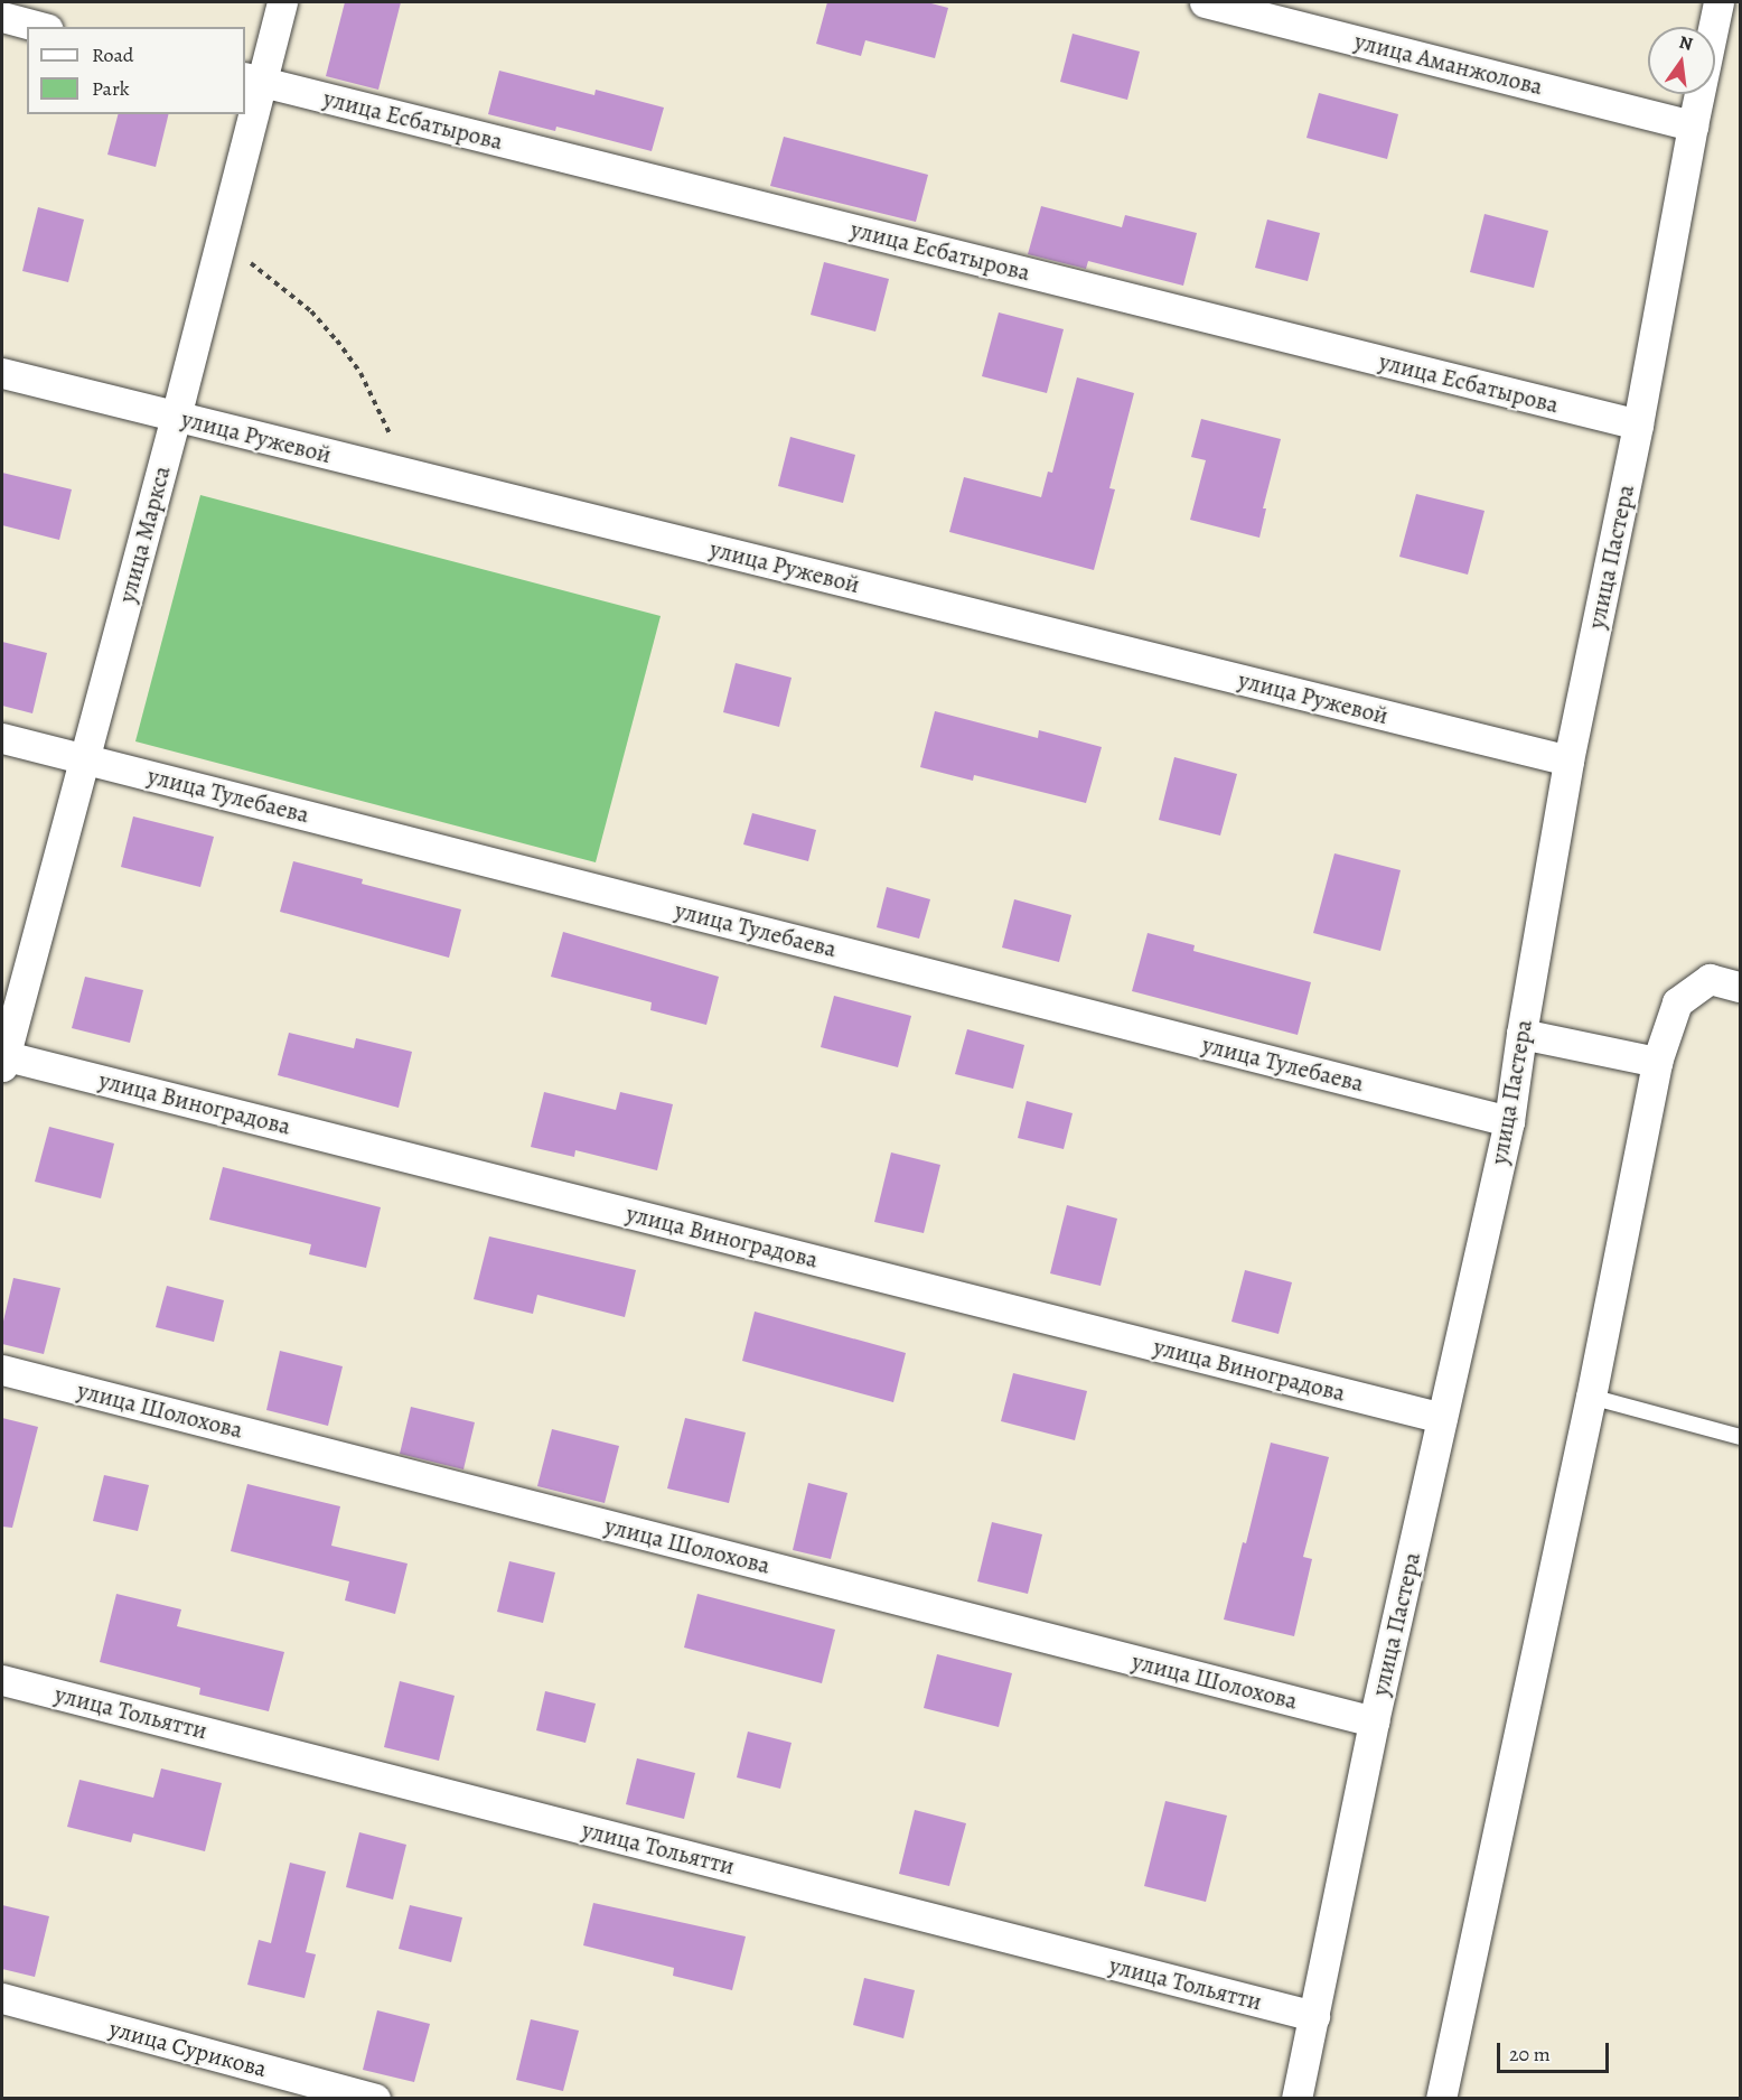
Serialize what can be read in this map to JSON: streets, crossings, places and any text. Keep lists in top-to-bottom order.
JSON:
{
  "streets": {
    "street": [
      "улица Аманжолова",
      "улица Есбатырова",
      "улица Ружевой",
      "улица Маркса",
      "улица Пастера",
      "улица Тулебаева",
      "улица Виноградова",
      "улица Шолохова",
      "улица Тольятти",
      "улица Сурикова"
    ]
  },
  "crossings": [
    ["улица Аманжолова", "улица Пастера"],
    ["улица Есбатырова", "улица Маркса"],
    ["улица Есбатырова", "улица Пастера"],
    ["улица Ружевой", "улица Маркса"],
    ["улица Ружевой", "улица Пастера"],
    ["улица Маркса", "улица Тулебаева"],
    ["улица Маркса", "улица Виноградова"],
    ["улица Пастера", "улица Тулебаева"],
    ["улица Пастера", "улица Виноградова"],
    ["улица Пастера", "улица Шолохова"],
    ["улица Пастера", "улица Тольятти"]
  ],
  "legend": ["Road", "Park"],
  "scale_bar": "20 m",
  "north": "top"
}
